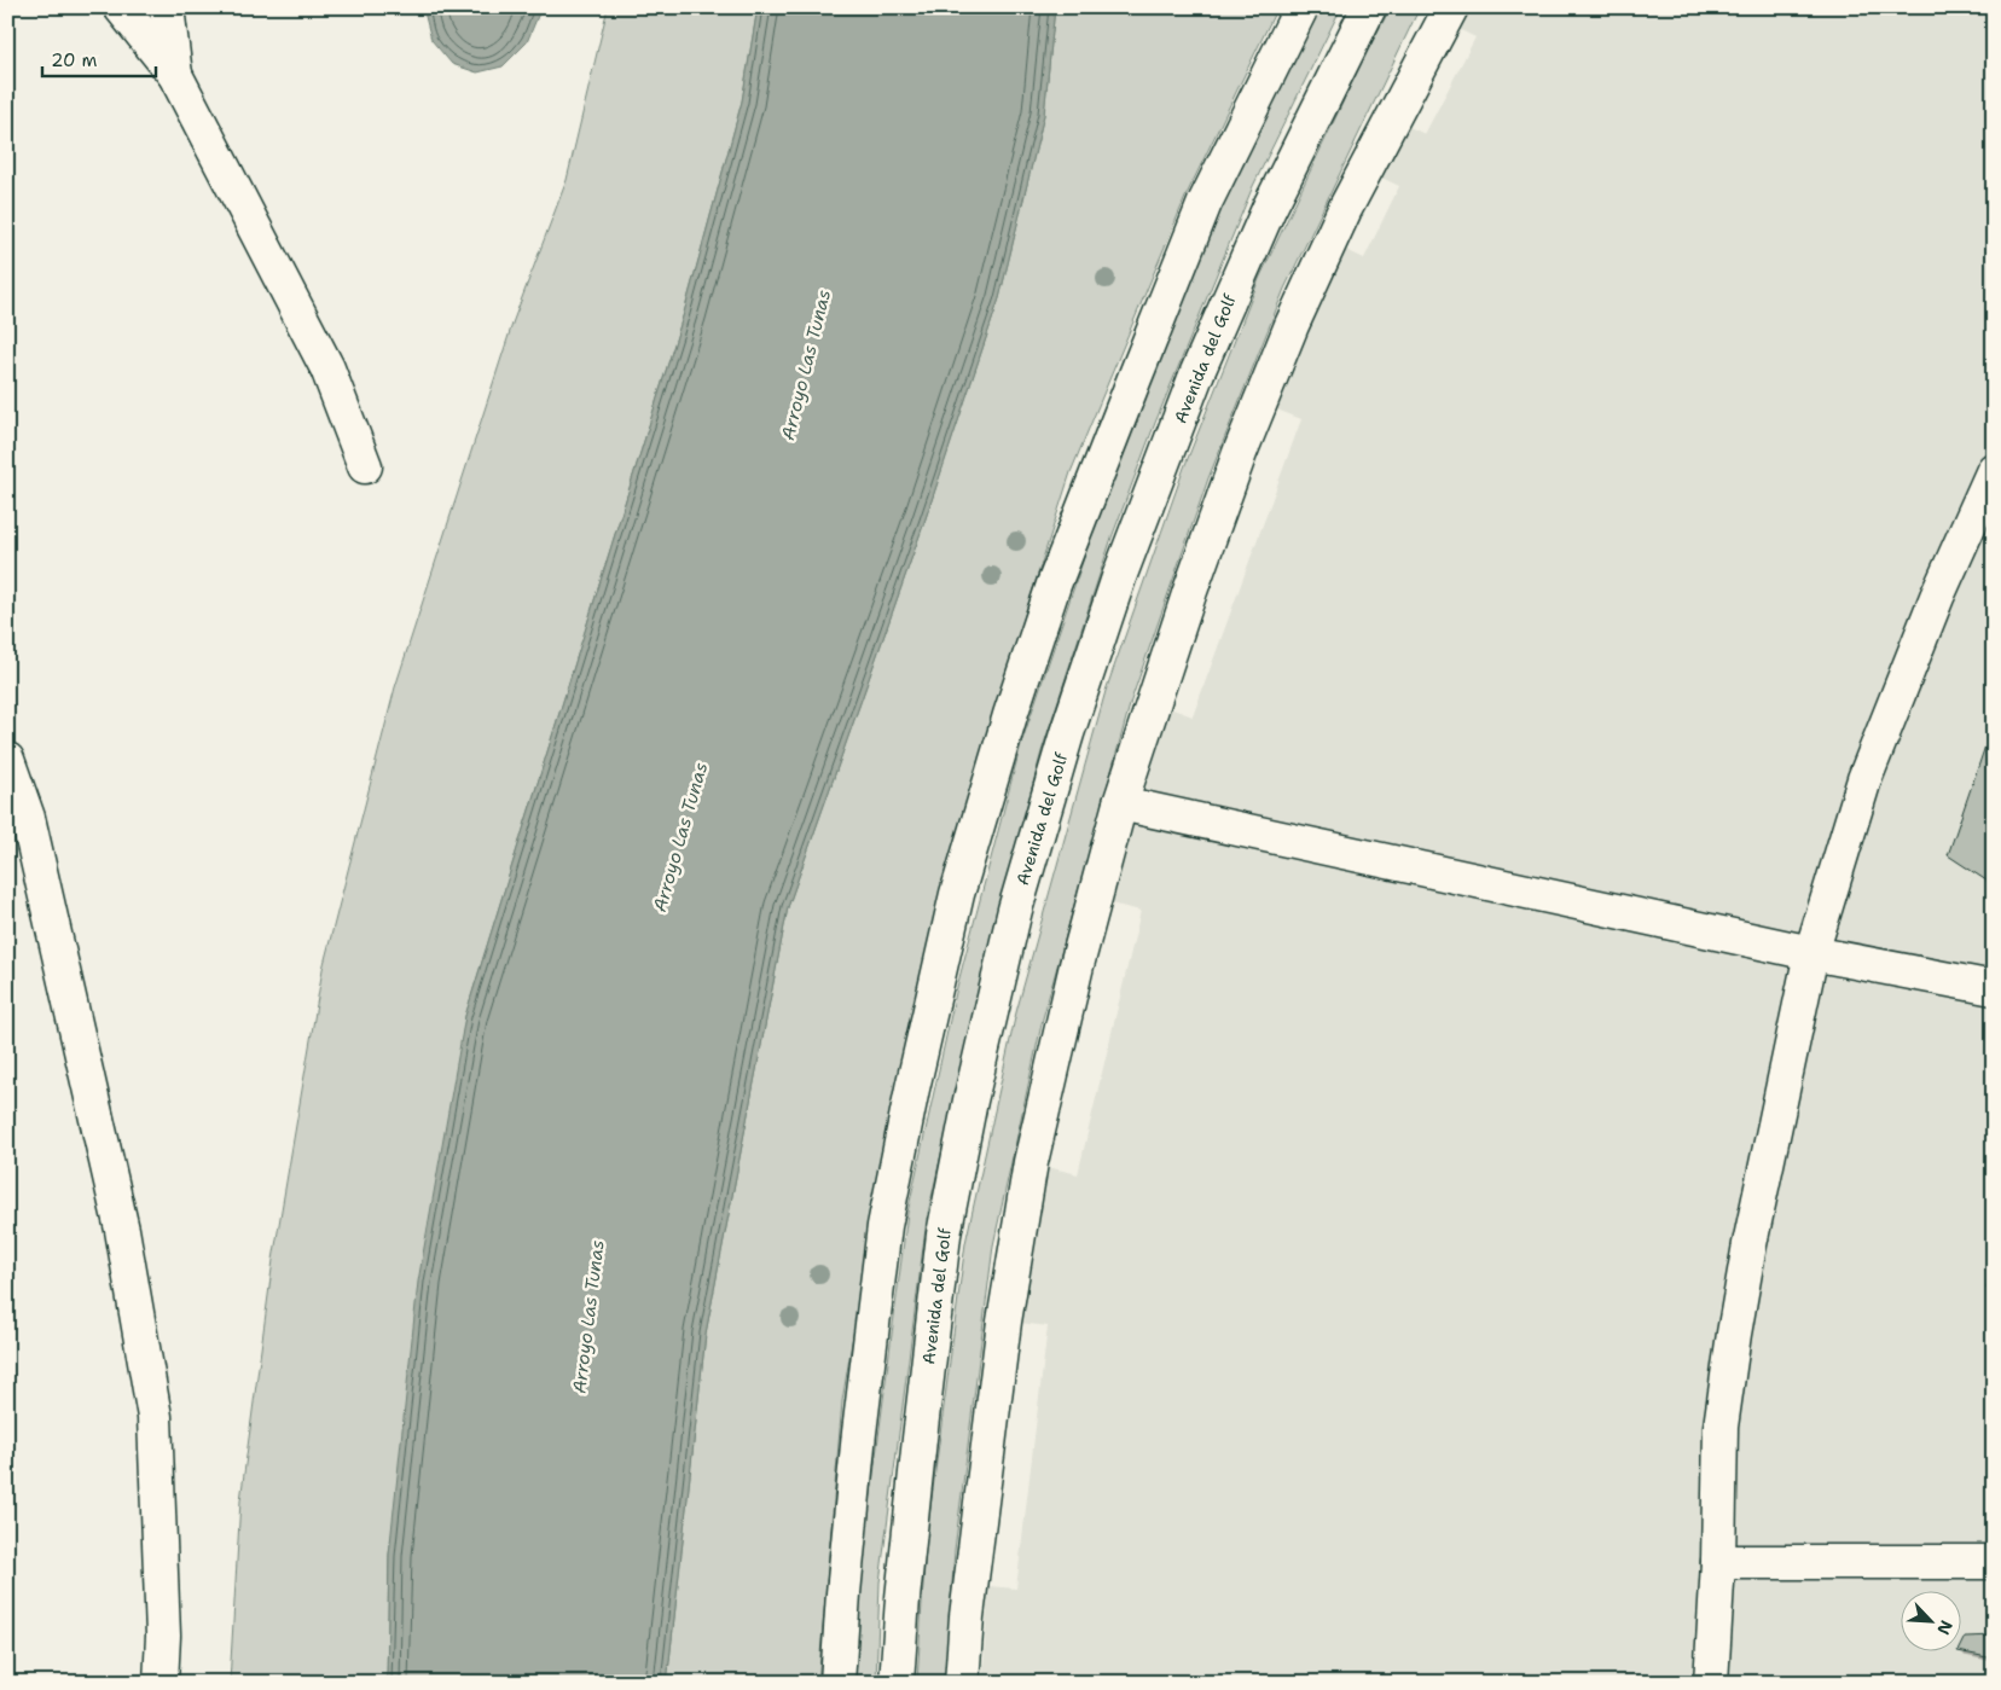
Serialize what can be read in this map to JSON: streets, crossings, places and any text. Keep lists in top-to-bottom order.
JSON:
{
  "streets": {
    "street": ["Avenida del Golf"]
  },
  "water": ["Arroyo Las Tunas"],
  "scale_bar": "20 m",
  "north": "bottom right"
}
